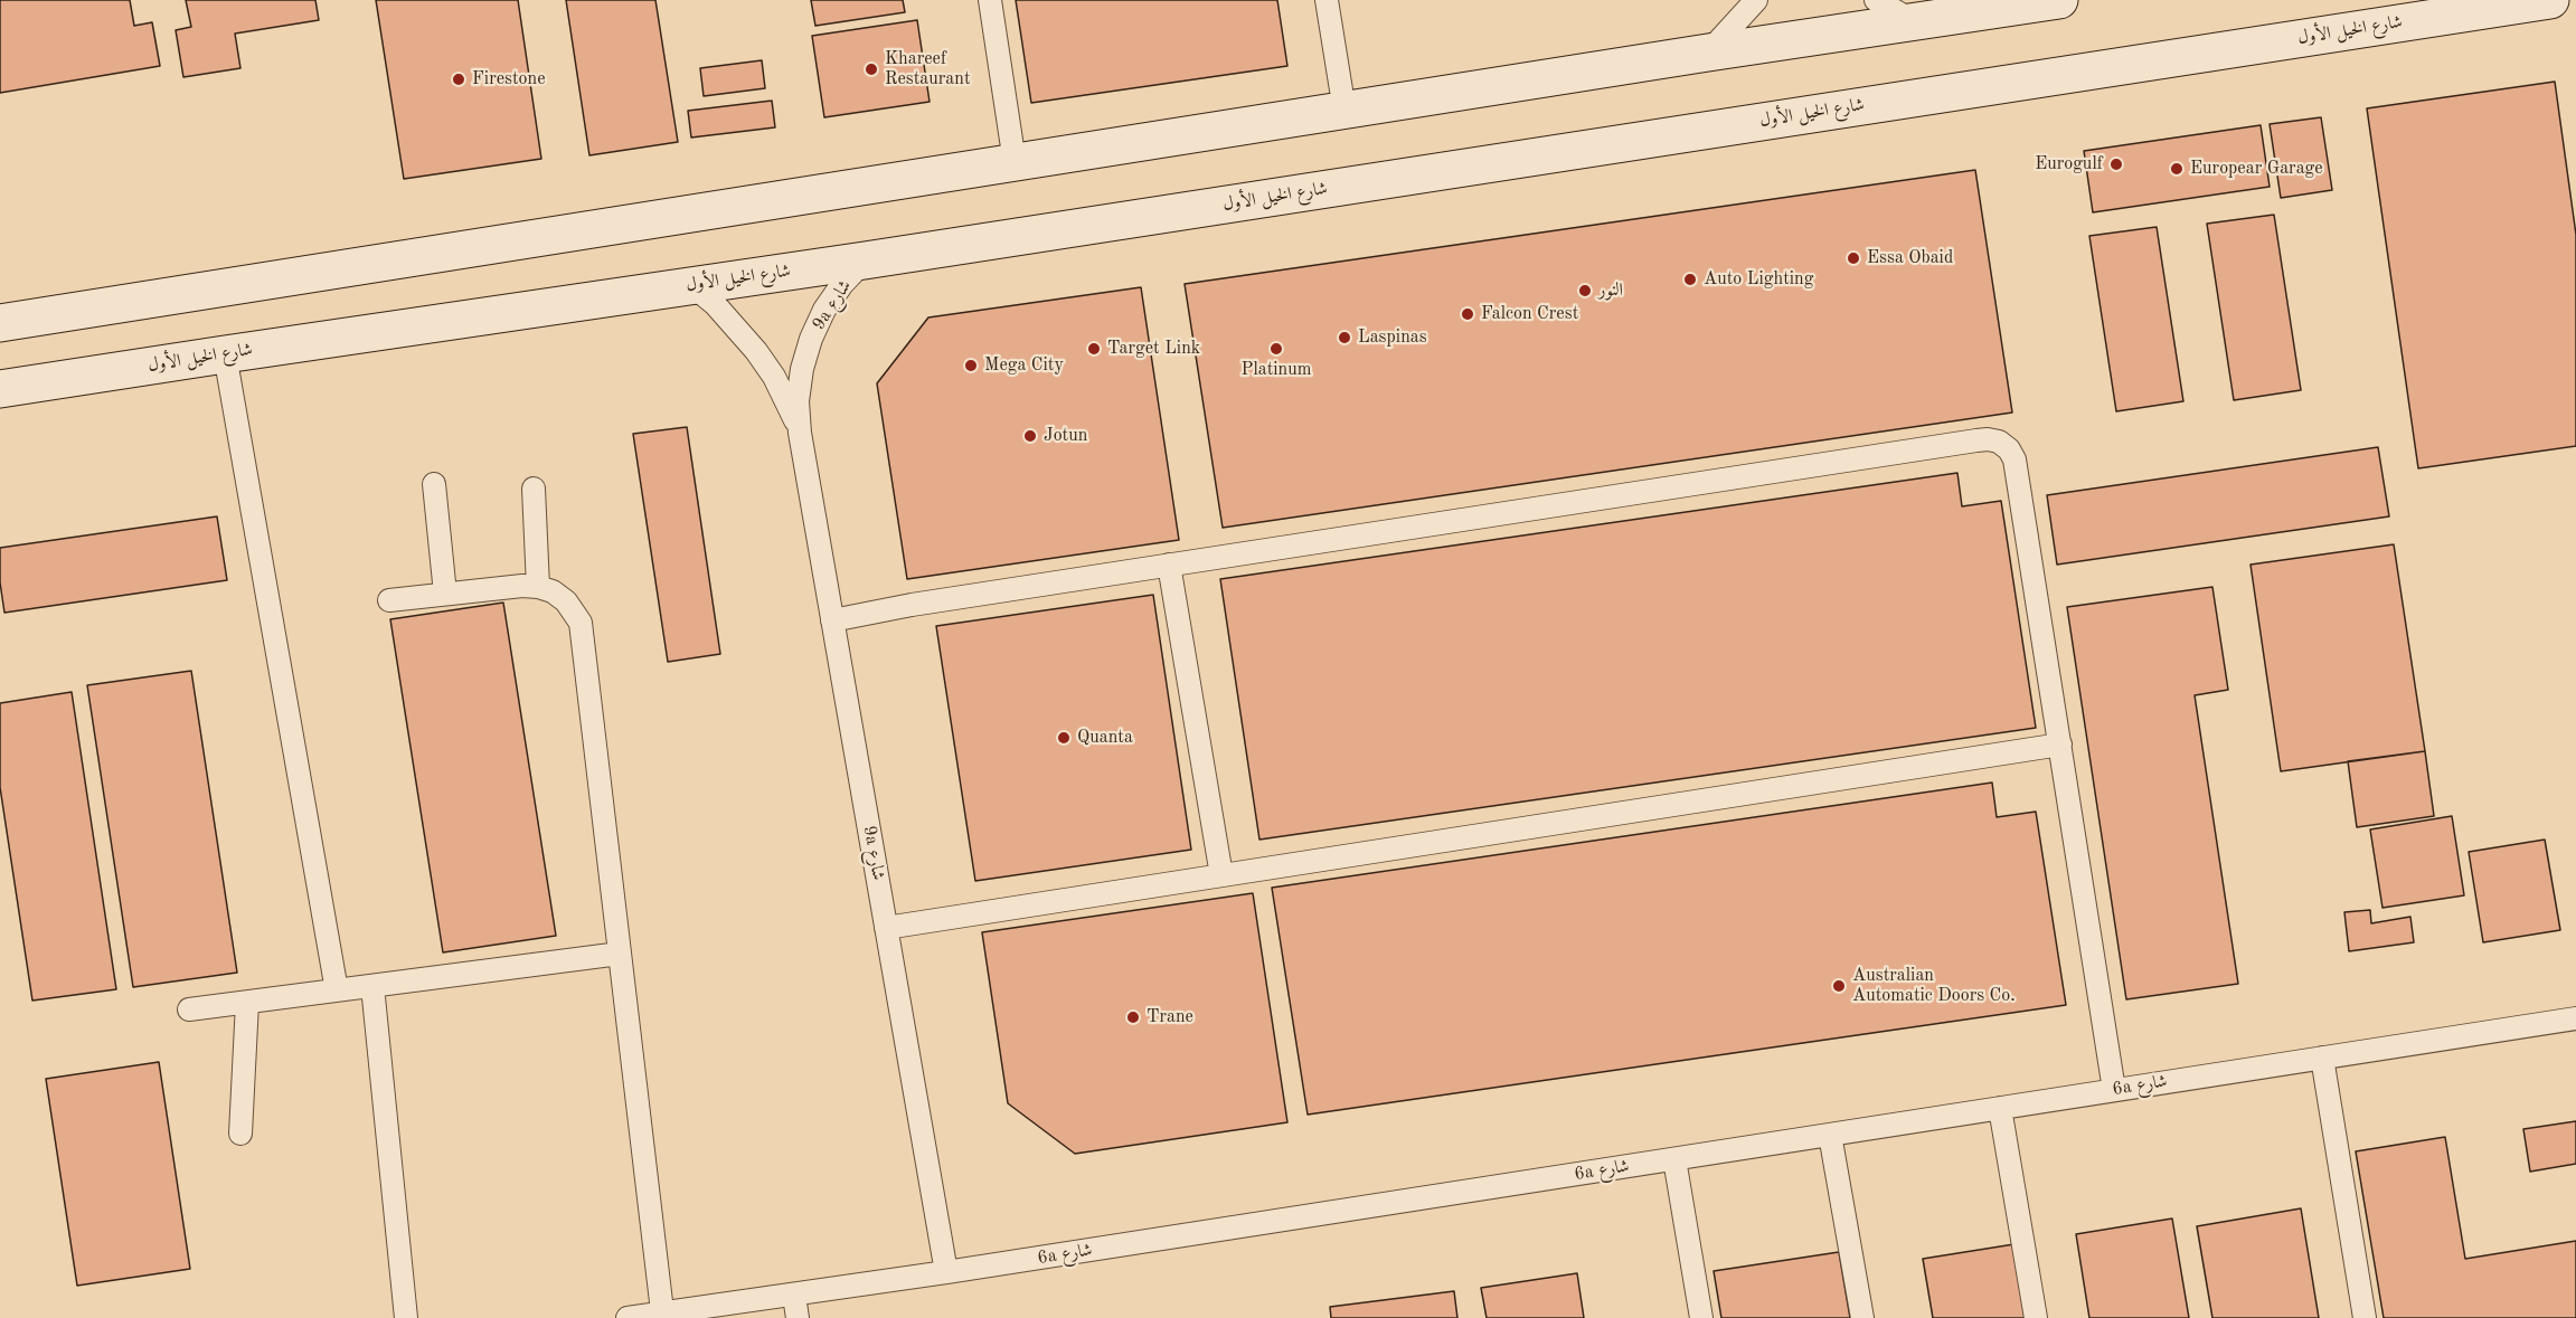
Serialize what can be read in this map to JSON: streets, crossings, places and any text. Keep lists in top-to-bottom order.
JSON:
{
  "streets": {
    "main road": ["شارع الخيل الأول"],
    "lane": ["9a شارع", "6a شارع"]
  },
  "crossings": [
    ["شارع الخيل الأول", "9a شارع"],
    ["9a شارع", "6a شارع"]
  ],
  "places": [
    "Khareef Restaurant",
    "Firestone",
    "Eurogulf",
    "Europear Garage",
    "Essa Obaid",
    "Auto Lighting",
    "النور",
    "Falcon Crest",
    "Laspinas",
    "Target Link",
    "Platinum",
    "Mega City",
    "Jotun",
    "Quanta",
    "Australian Automatic Doors Co.",
    "Trane"
  ]
}
